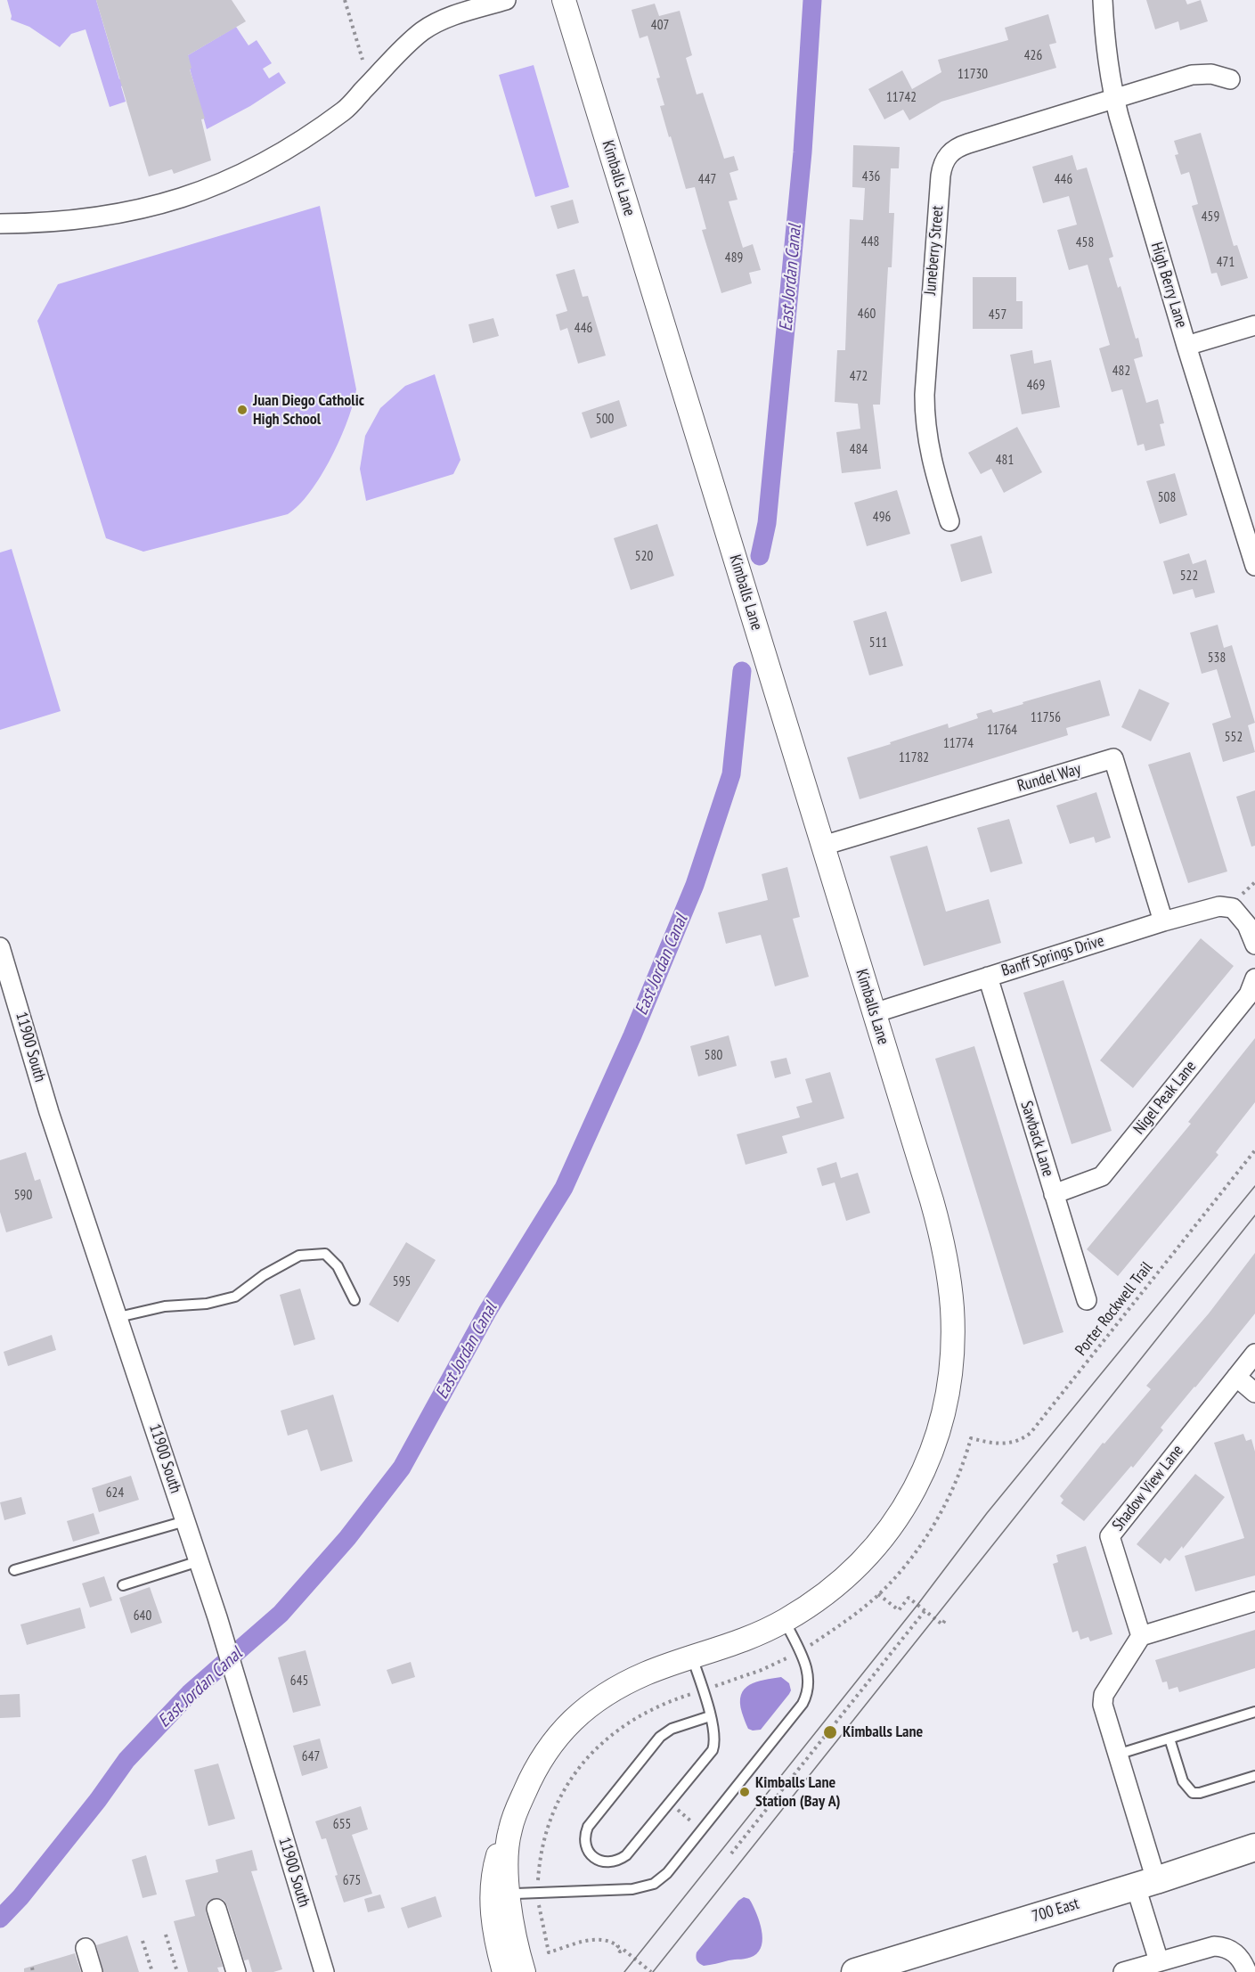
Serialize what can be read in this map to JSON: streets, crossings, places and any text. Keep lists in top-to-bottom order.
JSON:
{
  "streets": {
    "main road": ["700 East"],
    "street": [
      "Kimballs Lane",
      "Juneberry Street",
      "High Berry Lane",
      "Rundel Way",
      "Banff Springs Drive",
      "11900 South",
      "Nigel Peak Lane",
      "Sawback Lane",
      "Shadow View Lane"
    ],
    "path": ["Porter Rockwell Trail"]
  },
  "crossings": [
    ["Kimballs Lane", "Rundel Way"],
    ["Kimballs Lane", "Banff Springs Drive"],
    ["Juneberry Street", "High Berry Lane"],
    ["Rundel Way", "Banff Springs Drive"],
    ["Banff Springs Drive", "Sawback Lane"],
    ["Nigel Peak Lane", "Sawback Lane"]
  ],
  "water": ["East Jordan Canal"],
  "places": ["Juan Diego Catholic High School", "Kimballs Lane", "Kimballs Lane Station (Bay A)"],
  "house_numbers": [
    "407",
    "426",
    "11730",
    "11742",
    "436",
    "447",
    "446",
    "459",
    "448",
    "458",
    "489",
    "471",
    "460",
    "457",
    "446",
    "482",
    "472",
    "469",
    "500",
    "484",
    "481",
    "508",
    "496",
    "520",
    "522",
    "511",
    "538",
    "11756",
    "11764",
    "552",
    "11774",
    "11782",
    "580",
    "590",
    "595",
    "624",
    "640",
    "645",
    "647",
    "655",
    "675"
  ]
}
